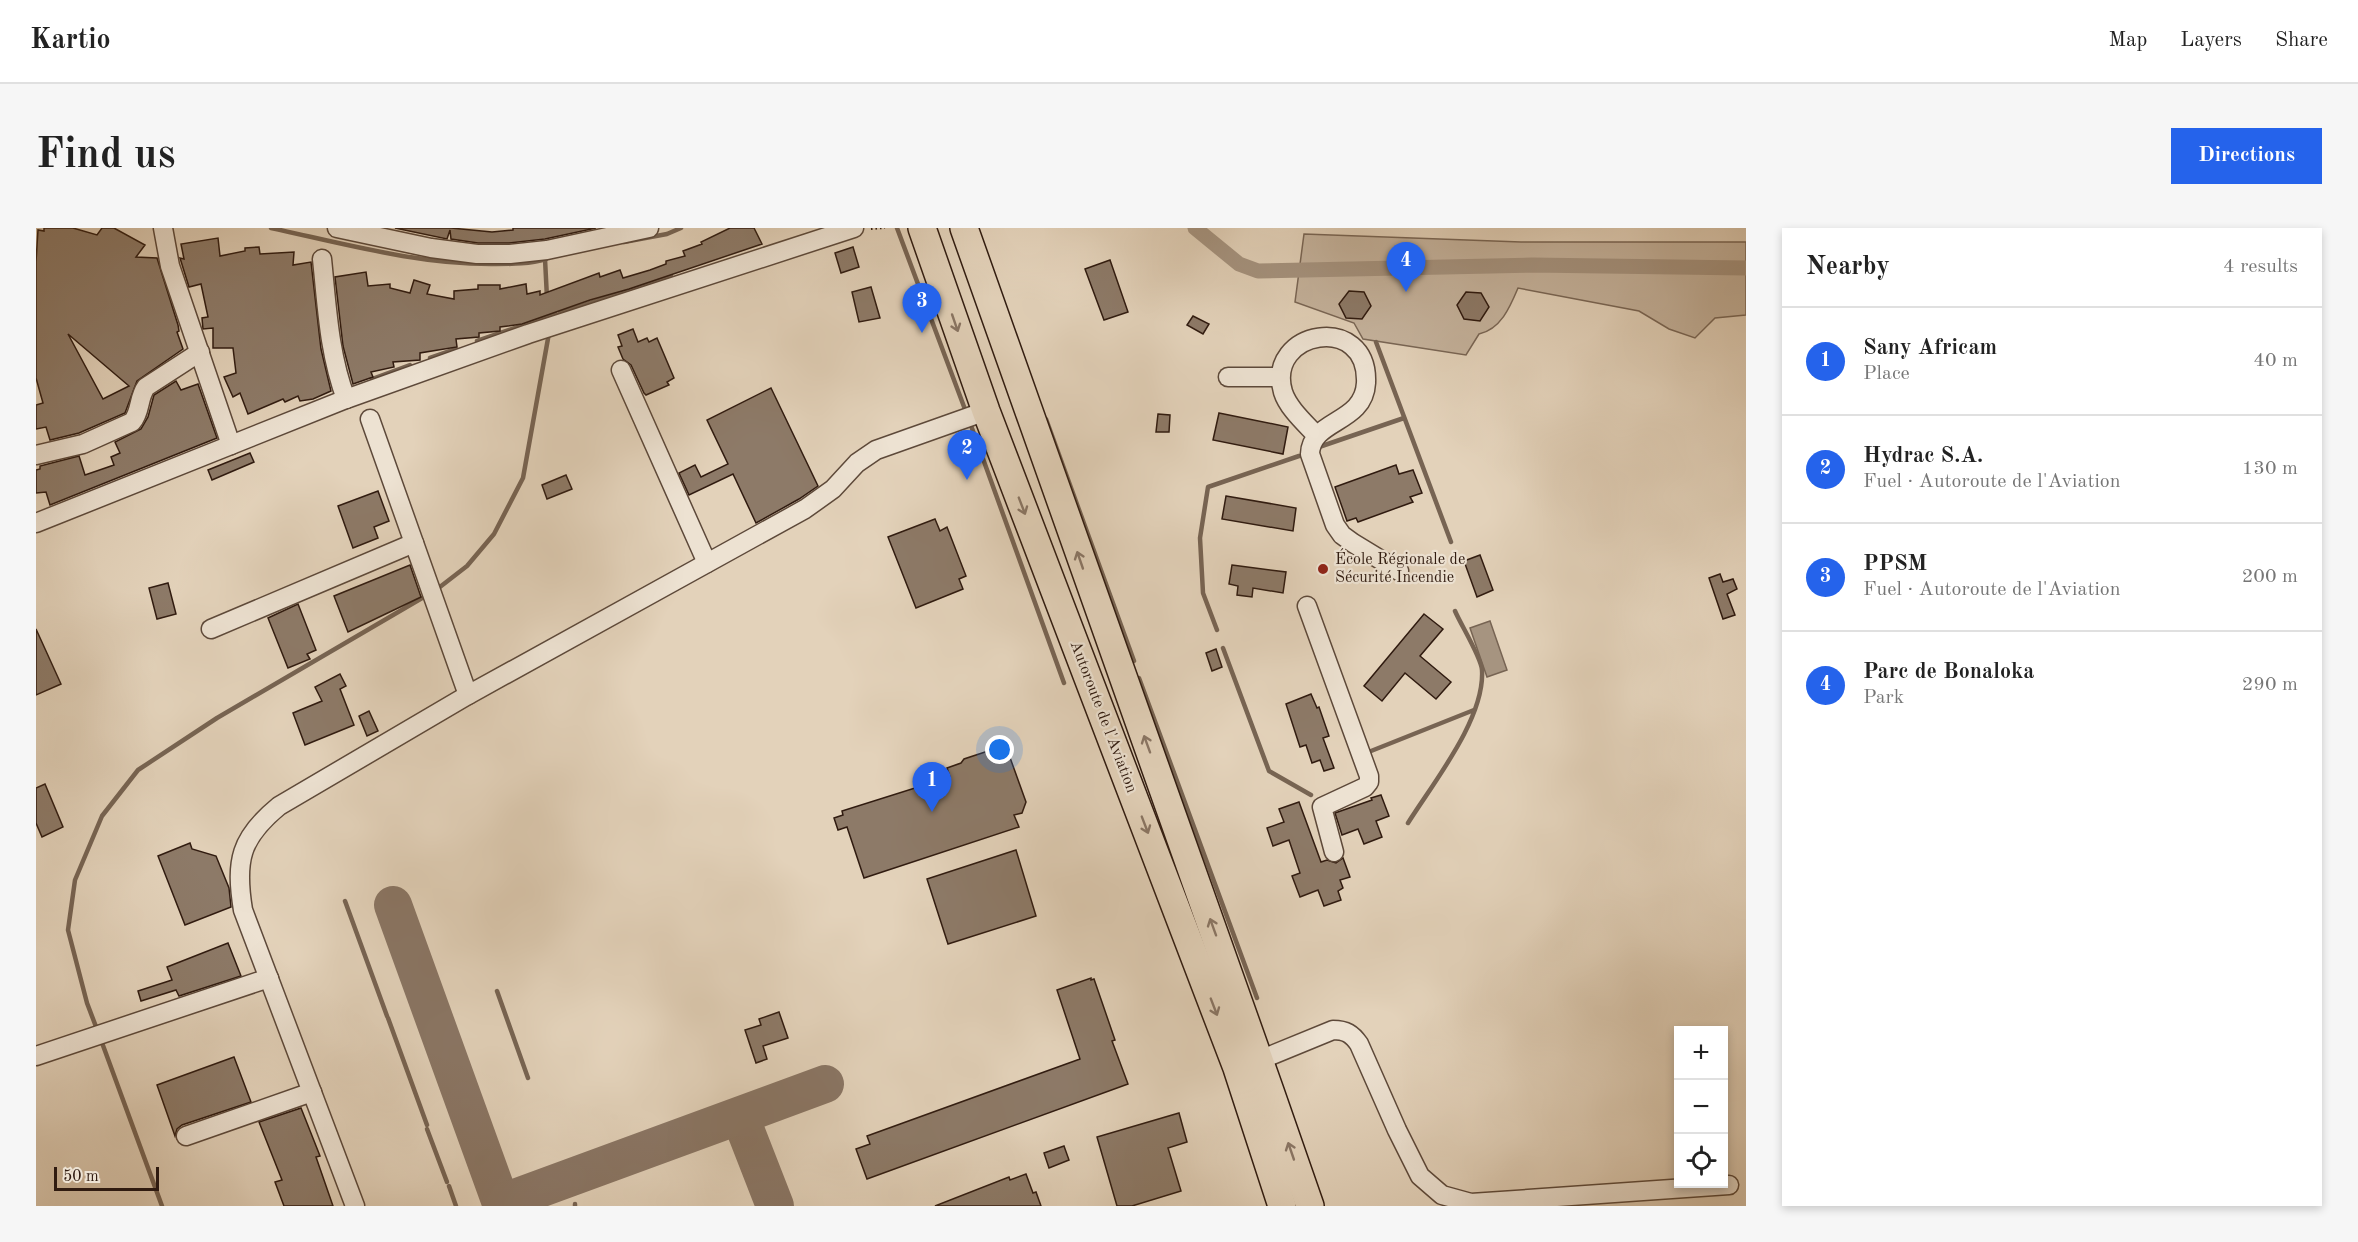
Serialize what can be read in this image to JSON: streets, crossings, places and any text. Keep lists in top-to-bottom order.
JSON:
{
  "streets": {
    "highway": ["Autoroute de l'Aviation"]
  },
  "places": ["École Régionale de Sécurité Incendie"],
  "scale_bar": "50 m",
  "page": {
    "header": "Kartio",
    "nav": ["Map", "Layers", "Share"],
    "buttons": "Directions",
    "title": "Find us",
    "heading": ["Nearby", "4 results"],
    "pins": [
      "4",
      "3",
      "2",
      "1"
    ],
    "list": [
      {
        "mark": "1",
        "name": "Sany Africam",
        "note": "Place",
        "value": "40 m"
      },
      {
        "mark": "2",
        "name": "Hydrac S.A.",
        "note": "Fuel · Autoroute de l'Aviation",
        "value": "130 m"
      },
      {
        "mark": "3",
        "name": "PPSM",
        "note": "Fuel · Autoroute de l'Aviation",
        "value": "200 m"
      },
      {
        "mark": "4",
        "name": "Parc de Bonaloka",
        "note": "Park",
        "value": "290 m"
      }
    ],
    "map_buttons": ["+", "−"],
    "scale": "50 m"
  }
}
